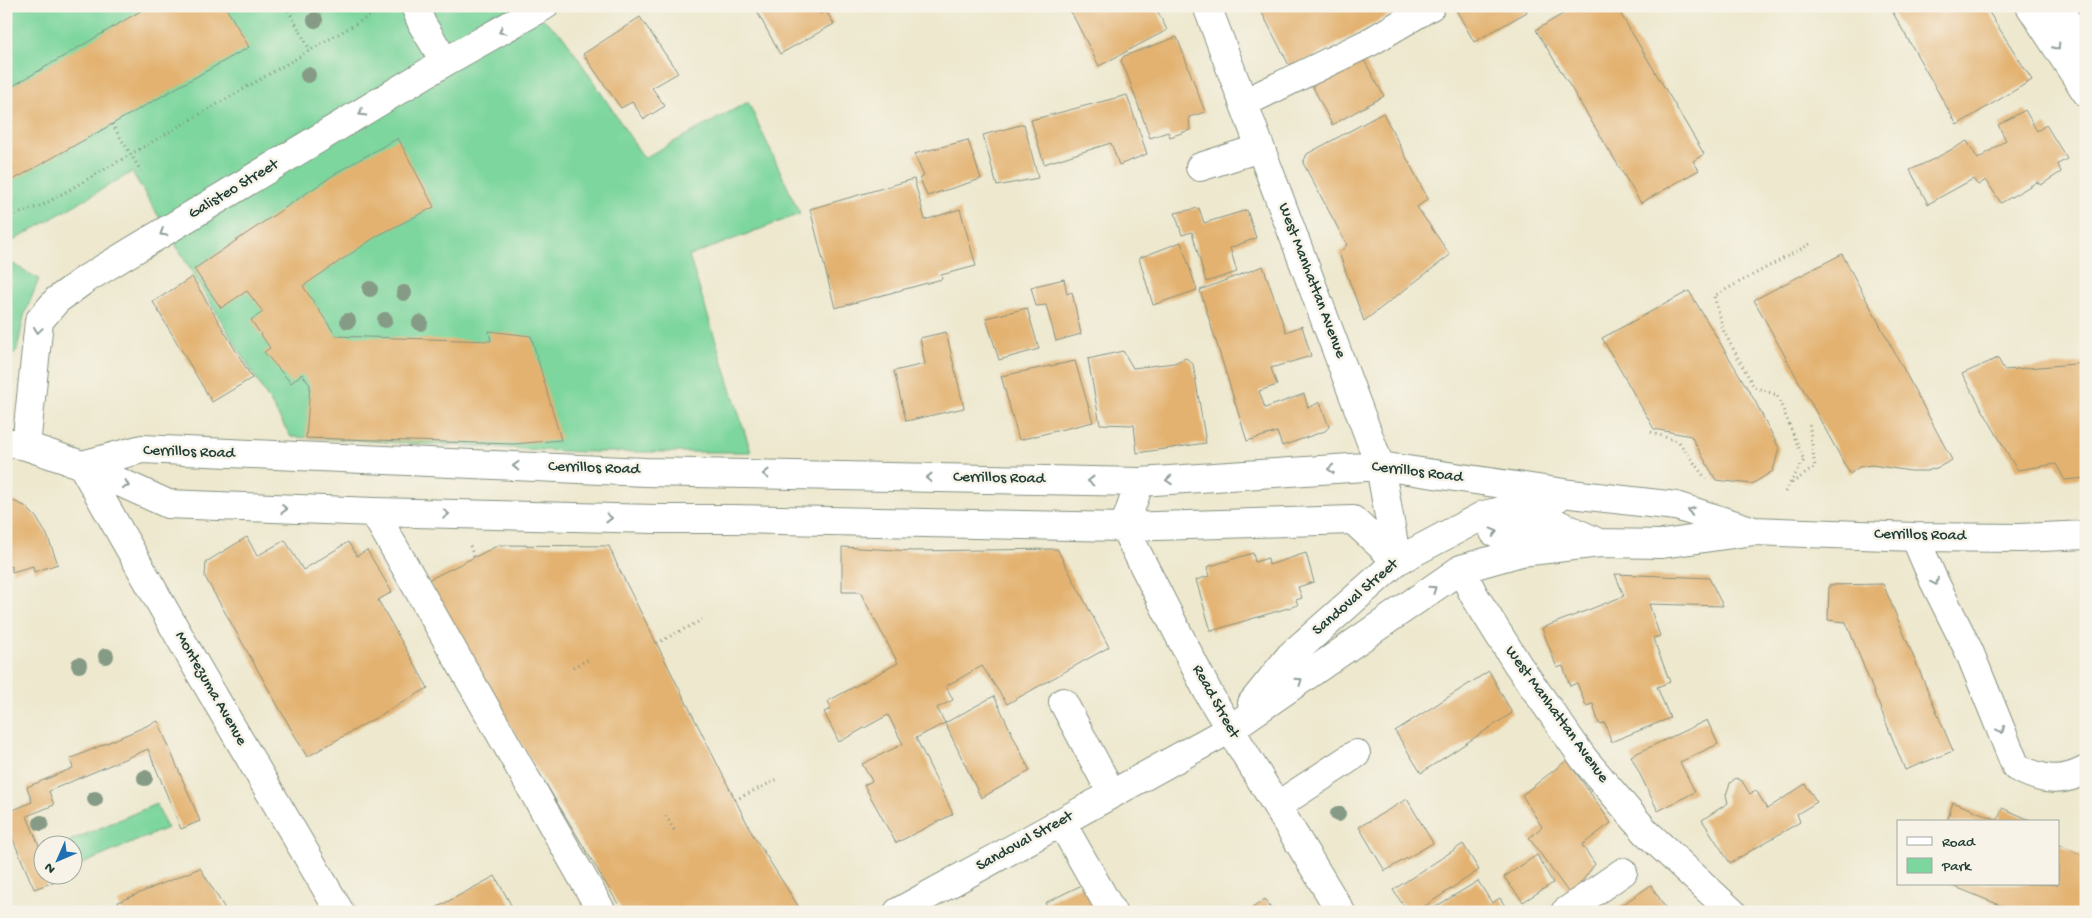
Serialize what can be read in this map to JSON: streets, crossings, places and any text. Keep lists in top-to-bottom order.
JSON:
{
  "streets": {
    "street": [
      "Galisteo Street",
      "West Manhattan Avenue",
      "Cerrillos Road",
      "Sandoval Street",
      "Montezuma Avenue",
      "Read Street"
    ]
  },
  "crossings": [
    ["Galisteo Street", "Cerrillos Road"],
    ["Galisteo Street", "Montezuma Avenue"],
    ["West Manhattan Avenue", "Cerrillos Road"],
    ["West Manhattan Avenue", "Sandoval Street"],
    ["Cerrillos Road", "Sandoval Street"],
    ["Cerrillos Road", "Montezuma Avenue"],
    ["Sandoval Street", "Read Street"]
  ],
  "one_way": ["Galisteo Street"],
  "legend": ["Road", "Park"],
  "north": "bottom left"
}
